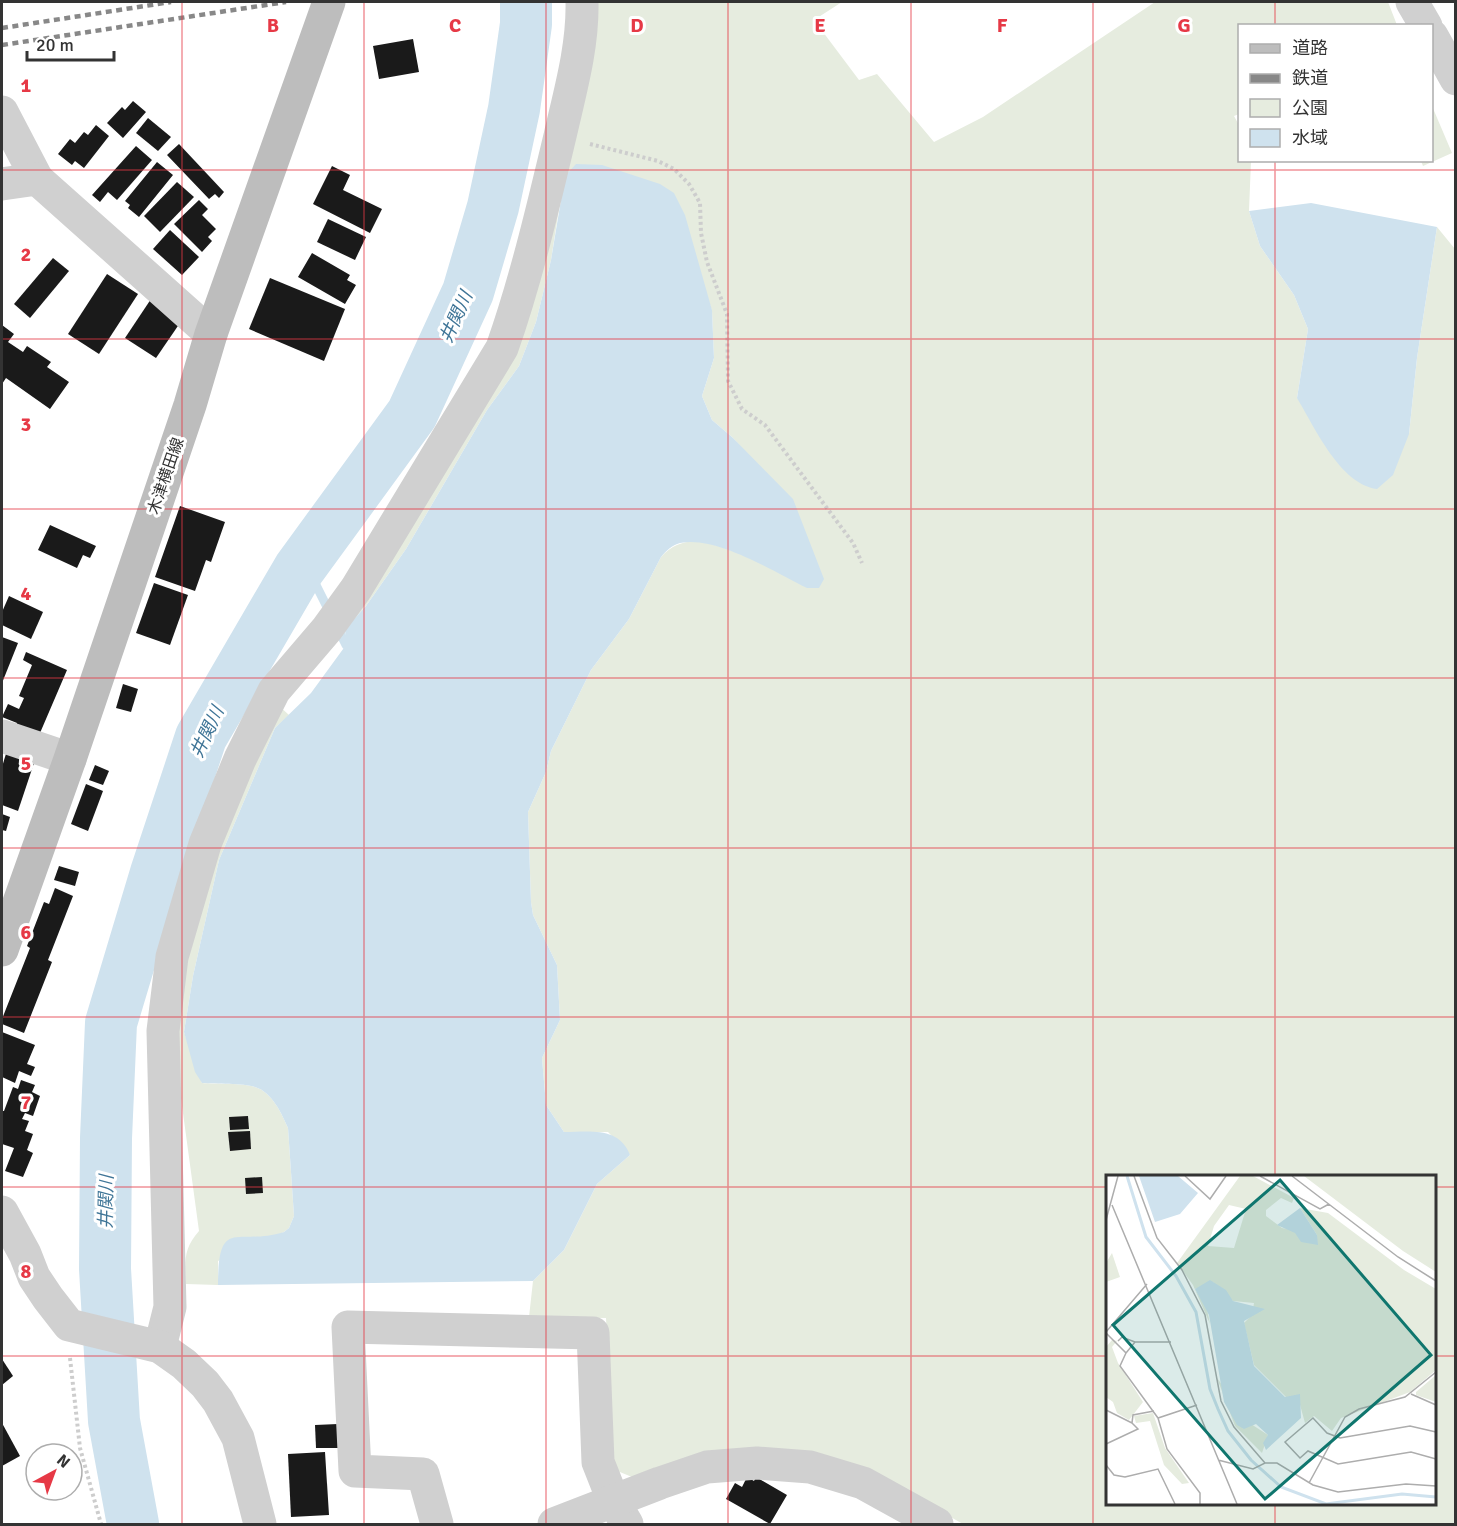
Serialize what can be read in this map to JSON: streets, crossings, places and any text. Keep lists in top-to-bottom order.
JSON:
{
  "streets": {
    "main road": ["木津横田線"]
  },
  "water": ["井関川"],
  "legend": [
    "道路",
    "鉄道",
    "公園",
    "水域"
  ],
  "scale_bar": "20 m",
  "north": "top right",
  "grid": {
    "columns": [
      "B",
      "C",
      "D",
      "E",
      "F",
      "G"
    ],
    "rows": [
      "1",
      "2",
      "3",
      "4",
      "5",
      "6",
      "7",
      "8"
    ]
  }
}
